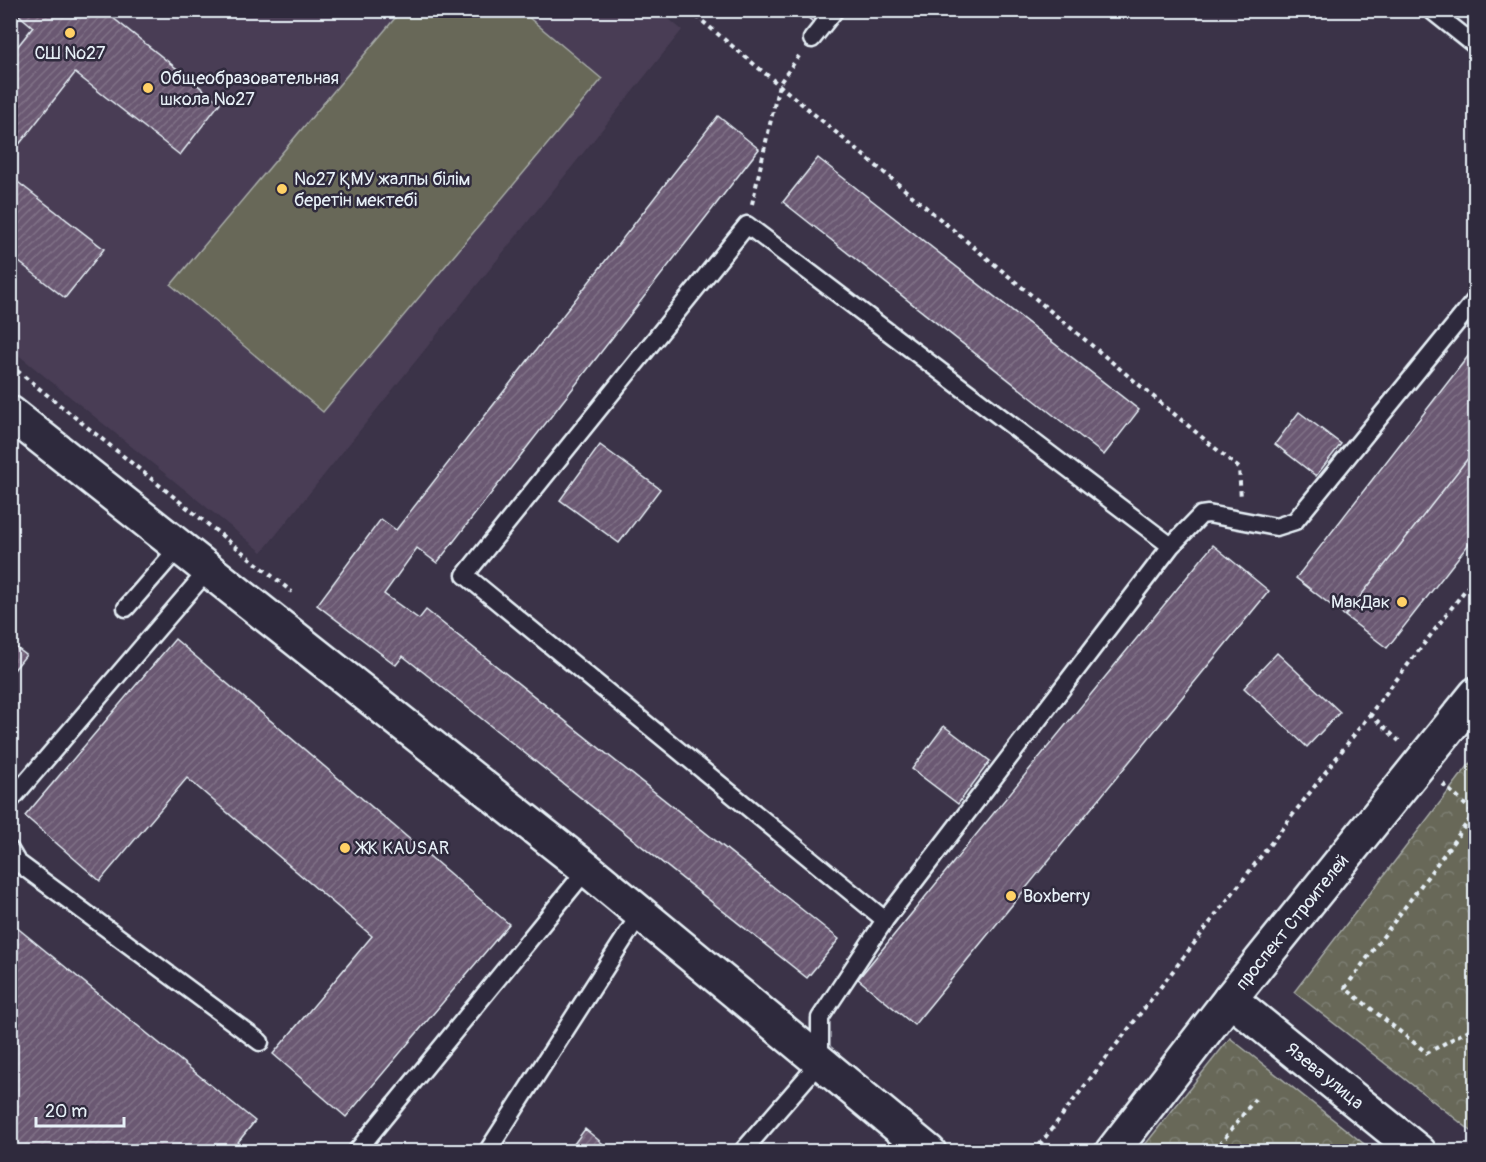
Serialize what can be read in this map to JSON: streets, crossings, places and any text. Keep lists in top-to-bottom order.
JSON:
{
  "streets": {
    "street": ["проспект Строителей", "Язева улица"]
  },
  "crossings": [
    ["проспект Строителей", "Язева улица"]
  ],
  "places": [
    "СШ №27",
    "Общеобразовательная школа №27",
    "No27 ҚМУ жалпы білім беретін мектебі",
    "МакДак",
    "ЖК KAUSAR",
    "Boxberry"
  ],
  "scale_bar": "20 m"
}
